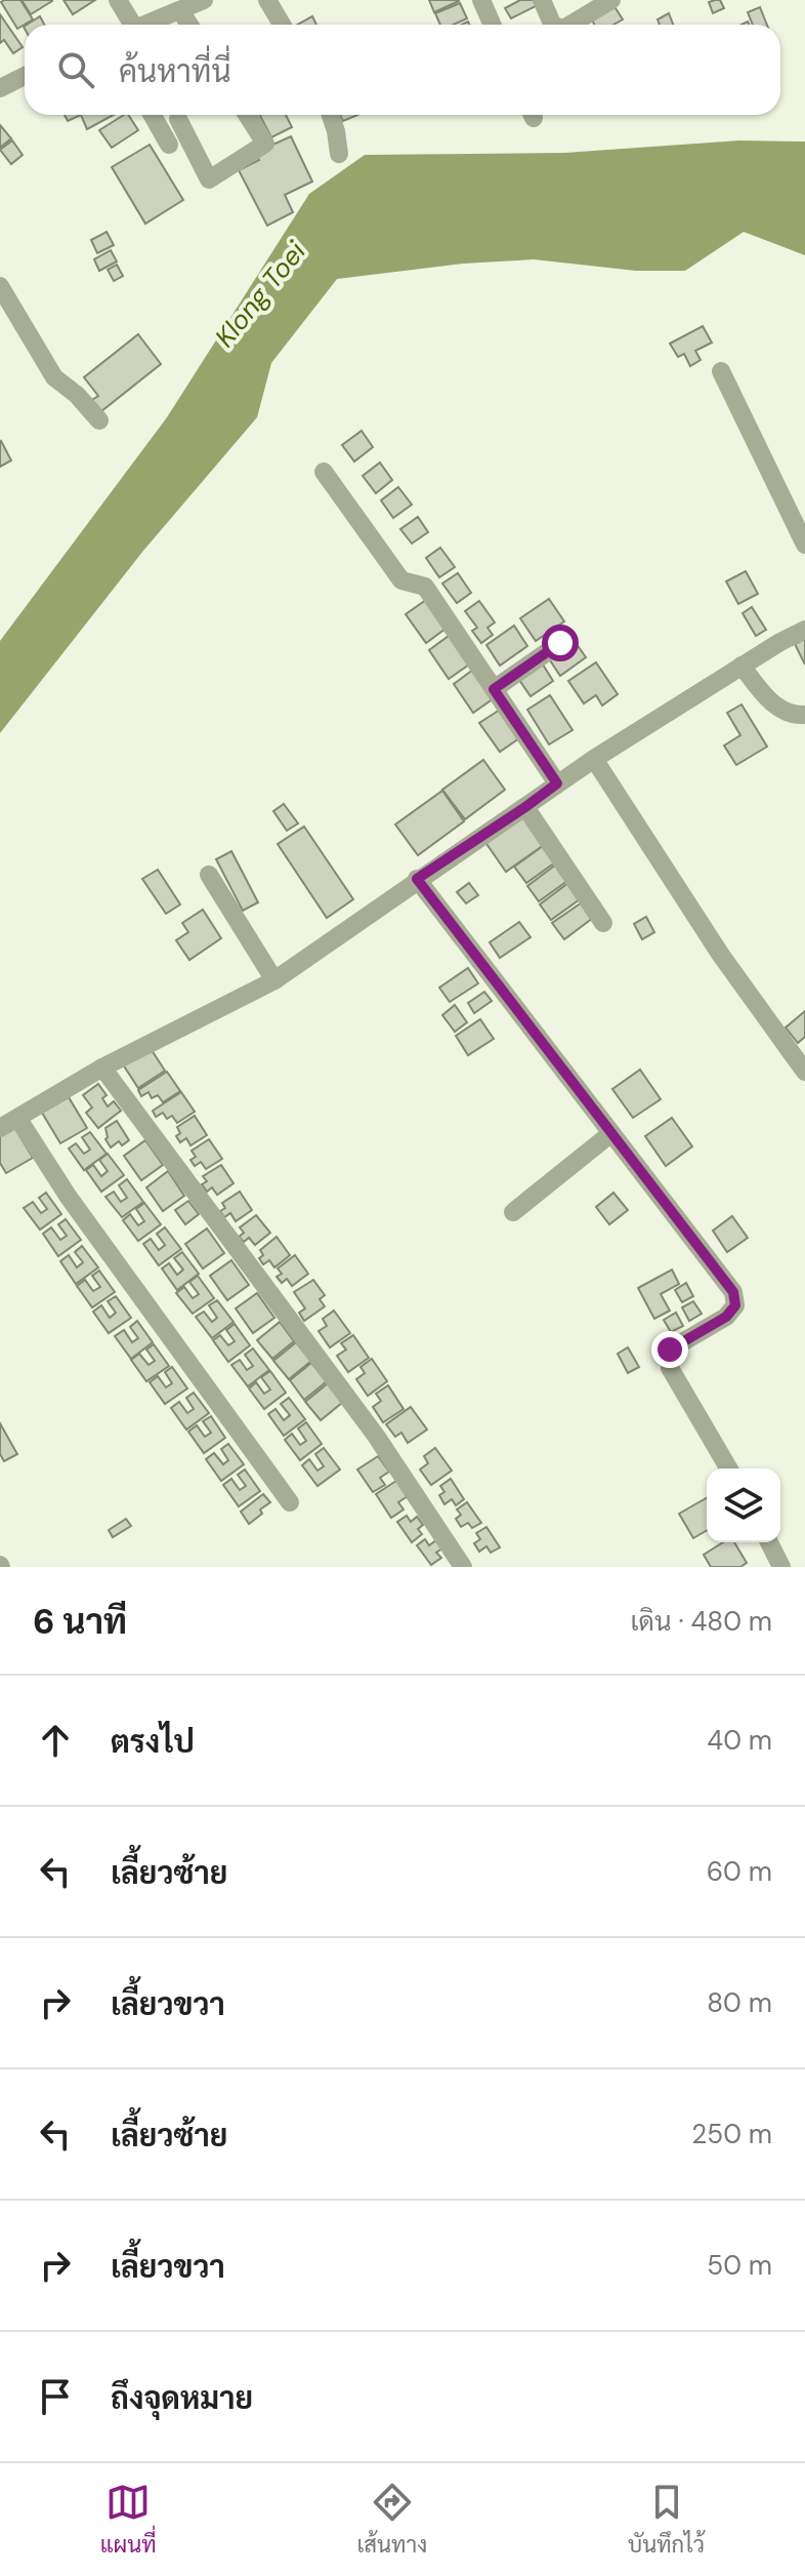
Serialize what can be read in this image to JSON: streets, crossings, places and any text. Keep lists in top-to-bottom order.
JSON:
{
  "water": ["Klong Toei"],
  "page": {
    "search": "ค้นหาที่นี่",
    "heading": ["6 นาที", "เดิน · 480 m"],
    "list": [
      ["ตรงไป", "40 m"],
      ["เลี้ยวซ้าย", "60 m"],
      ["เลี้ยวขวา", "80 m"],
      ["เลี้ยวซ้าย", "250 m"],
      ["เลี้ยวขวา", "50 m"],
      "ถึงจุดหมาย"
    ],
    "nav": ["แผนที่", "เส้นทาง", "บันทึกไว้"]
  }
}
